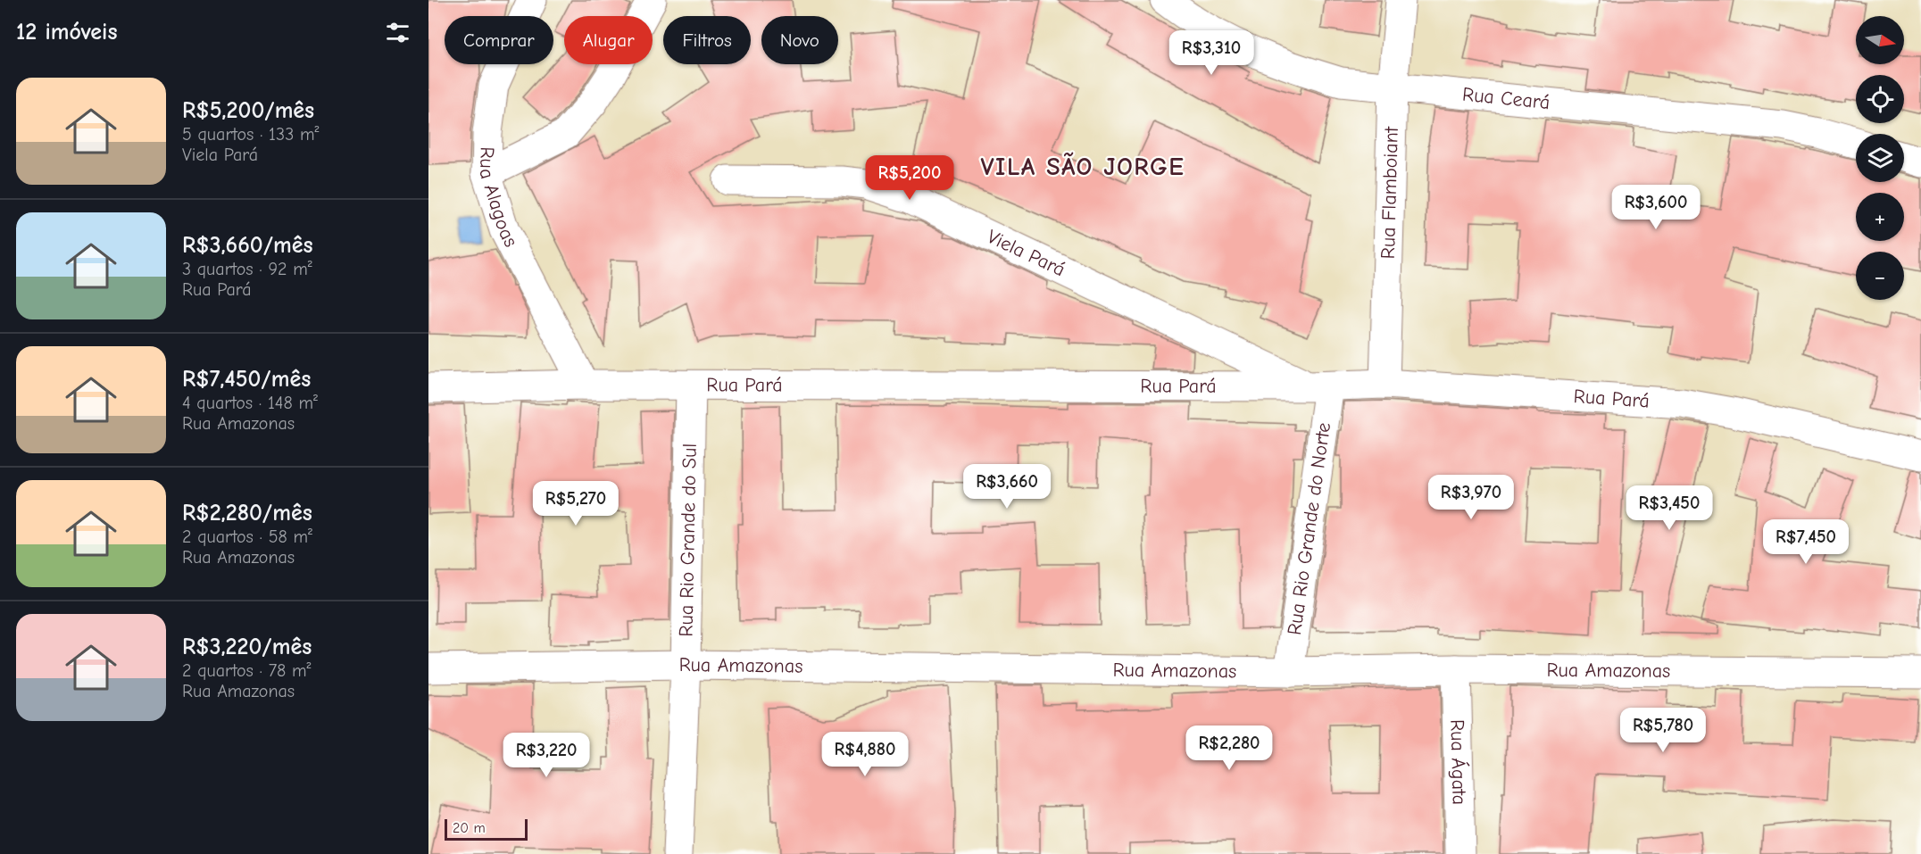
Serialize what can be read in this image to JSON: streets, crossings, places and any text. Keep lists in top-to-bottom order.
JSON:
{
  "streets": {
    "street": [
      "Rua Ceará",
      "Rua Flamboiant",
      "Rua Alagoas",
      "Viela Pará",
      "Rua Pará",
      "Rua Rio Grande do Norte",
      "Rua Rio Grande do Sul",
      "Rua Amazonas",
      "Rua Ágata"
    ]
  },
  "crossings": [
    ["Rua Ceará", "Rua Flamboiant"],
    ["Rua Flamboiant", "Rua Pará"],
    ["Rua Alagoas", "Rua Pará"],
    ["Viela Pará", "Rua Pará"],
    ["Viela Pará", "Rua Rio Grande do Norte"],
    ["Rua Pará", "Rua Rio Grande do Norte"],
    ["Rua Pará", "Rua Rio Grande do Sul"],
    ["Rua Rio Grande do Norte", "Rua Amazonas"],
    ["Rua Rio Grande do Sul", "Rua Amazonas"],
    ["Rua Amazonas", "Rua Ágata"]
  ],
  "districts": ["VILA SÃO JORGE"],
  "scale_bar": "20 m",
  "north": "right",
  "page": {
    "heading": "12 imóveis",
    "map_buttons": ["+", "−"],
    "chip": [
      "Comprar",
      "Alugar",
      "Filtros",
      "Novo"
    ],
    "price": [
      "R$3,310",
      "R$5,200",
      "R$3,600",
      "R$3,660",
      "R$3,970",
      "R$5,270",
      "R$3,450",
      "R$7,450",
      "R$5,780",
      "R$2,280",
      "R$4,880",
      "R$3,220"
    ],
    "list": [
      {
        "name": "R$5,200/mês",
        "note": "5 quartos · 133 m² · Viela Pará"
      },
      {
        "name": "R$3,660/mês",
        "note": "3 quartos · 92 m² · Rua Pará"
      },
      {
        "name": "R$7,450/mês",
        "note": "4 quartos · 148 m² · Rua Amazonas"
      },
      {
        "name": "R$2,280/mês",
        "note": "2 quartos · 58 m² · Rua Amazonas"
      },
      {
        "name": "R$3,220/mês",
        "note": "2 quartos · 78 m² · Rua Amazonas"
      }
    ],
    "scale": "20 m"
  }
}
